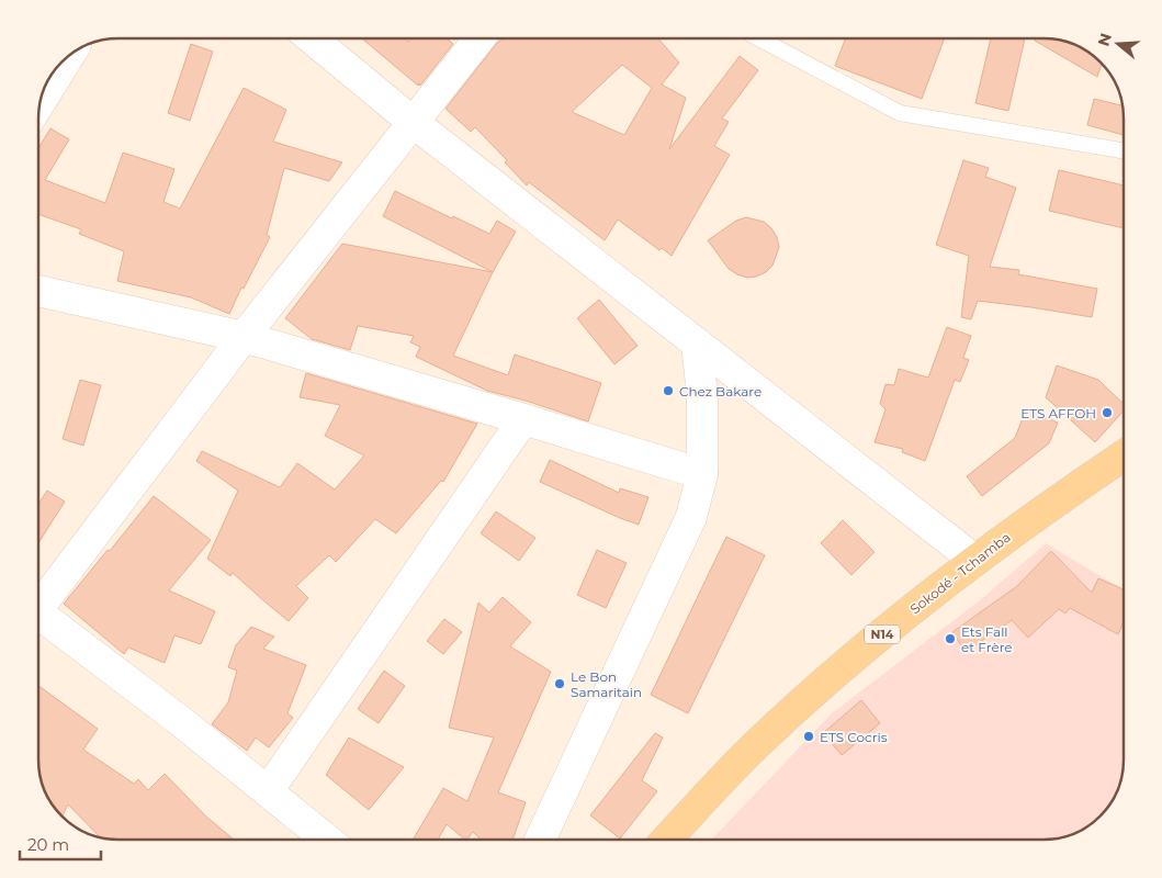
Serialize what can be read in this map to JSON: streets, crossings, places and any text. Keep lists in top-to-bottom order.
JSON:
{
  "streets": {
    "main road": ["Sokodé - Tchamba", "N14"]
  },
  "places": [
    "Chez Bakare",
    "ETS AFFOH",
    "Ets Fall et Frère",
    "Le Bon Samaritain",
    "ETS Cocris"
  ],
  "scale_bar": "20 m",
  "north": "left"
}
